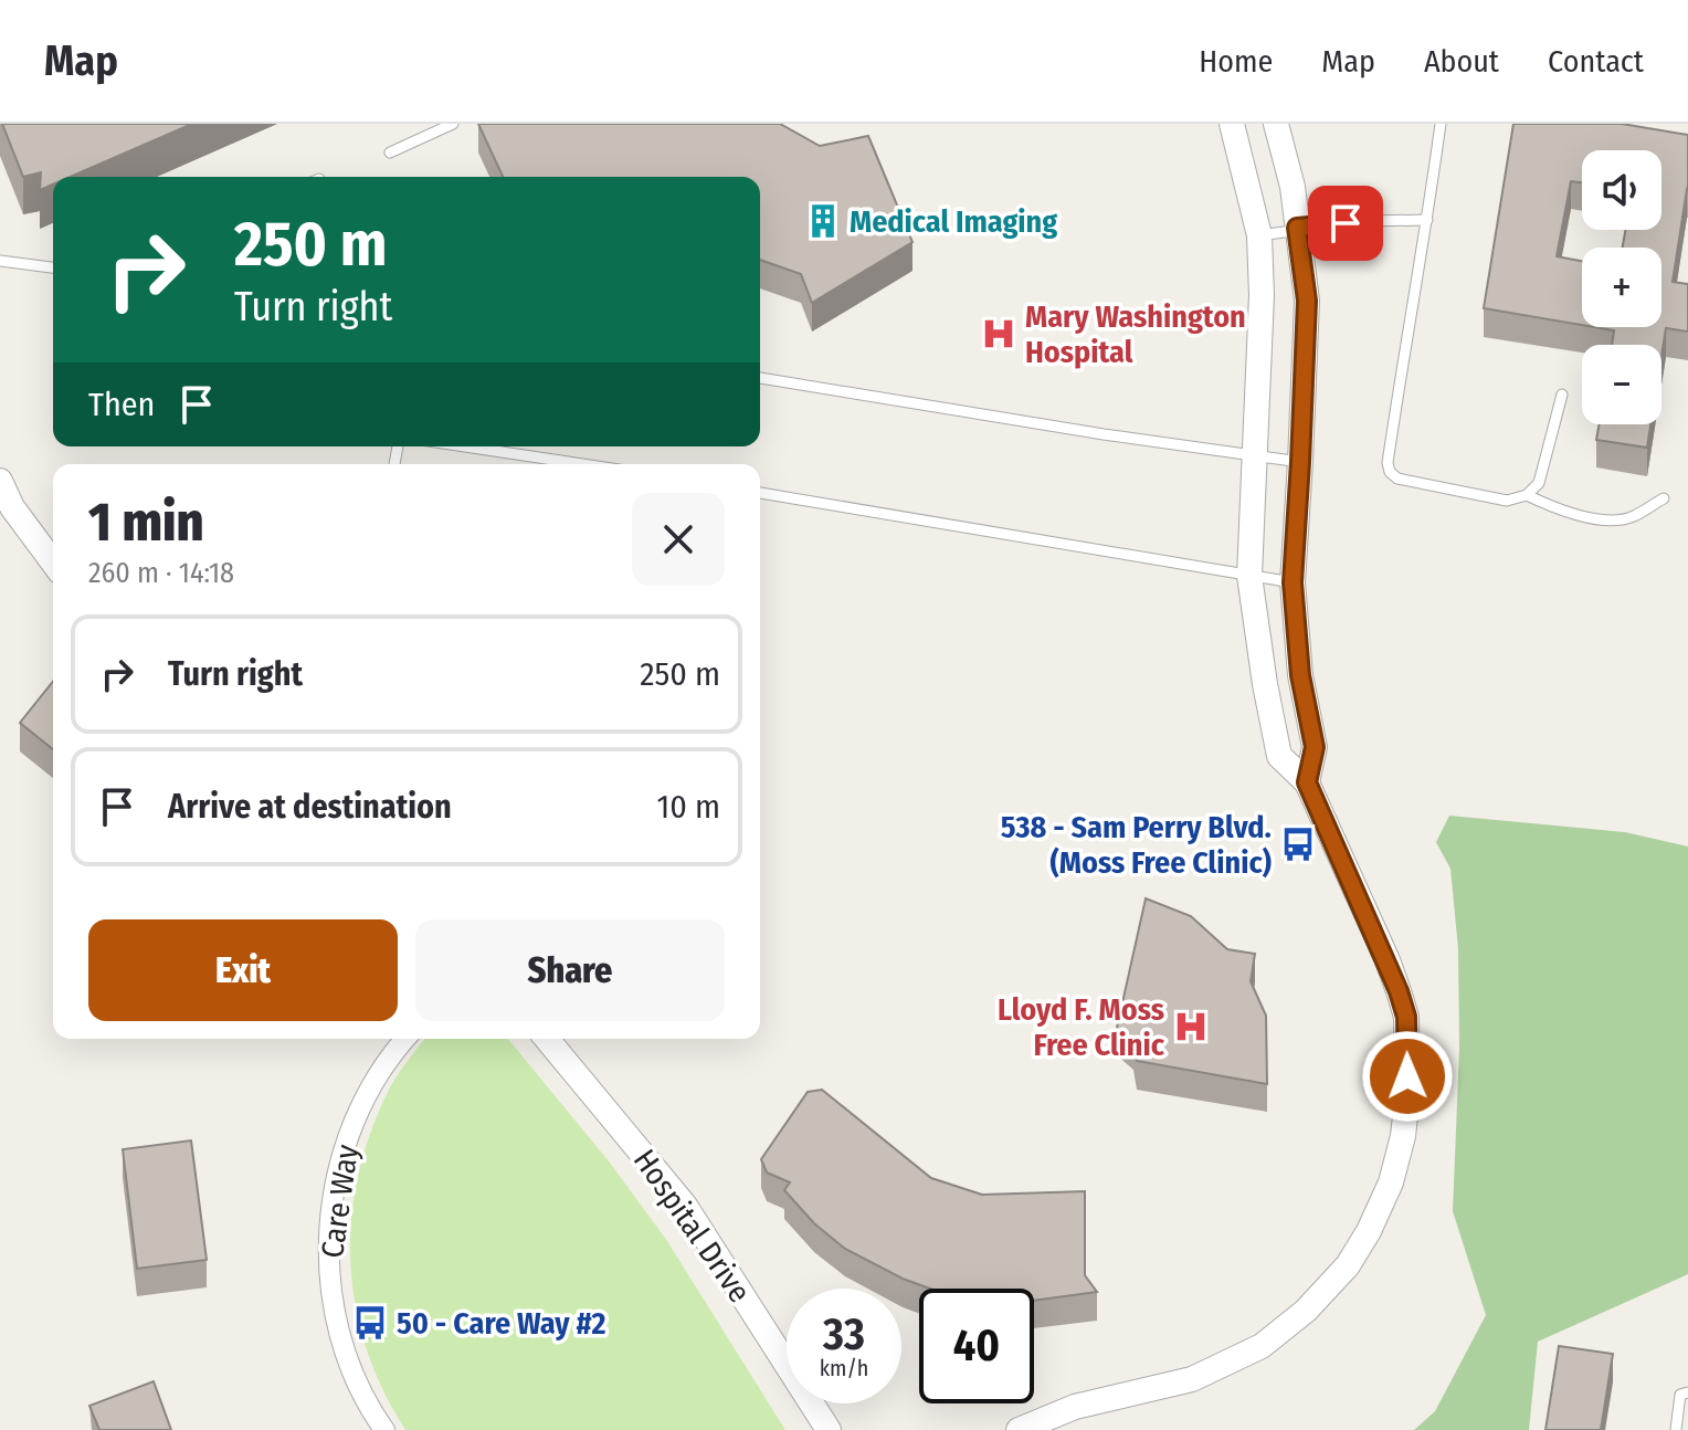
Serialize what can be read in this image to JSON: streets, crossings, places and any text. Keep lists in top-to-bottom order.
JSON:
{
  "streets": {
    "street": ["Care Way", "Hospital Drive"]
  },
  "places": {
    "building": ["Medical Imaging"],
    "hospital": ["Mary Washington Hospital", "Lloyd F. Moss Free Clinic"],
    "bus stop": ["538 - Sam Perry Blvd. (Moss Free Clinic)", "50 - Care Way #2"]
  },
  "page": {
    "header": "Map",
    "nav": [
      "Home",
      "Map",
      "About",
      "Contact"
    ],
    "map_buttons": ["+", "−"],
    "turn": ["250 m", "Turn right"],
    "then": "Then",
    "heading": ["1 min", "260 m · 14:18"],
    "list": [
      {
        "name": "Turn right",
        "value": "250 m"
      },
      {
        "name": "Arrive at destination",
        "value": "10 m"
      }
    ],
    "buttons": ["Exit", "Share"],
    "speed": "33 km/h",
    "limit": "40"
  }
}
